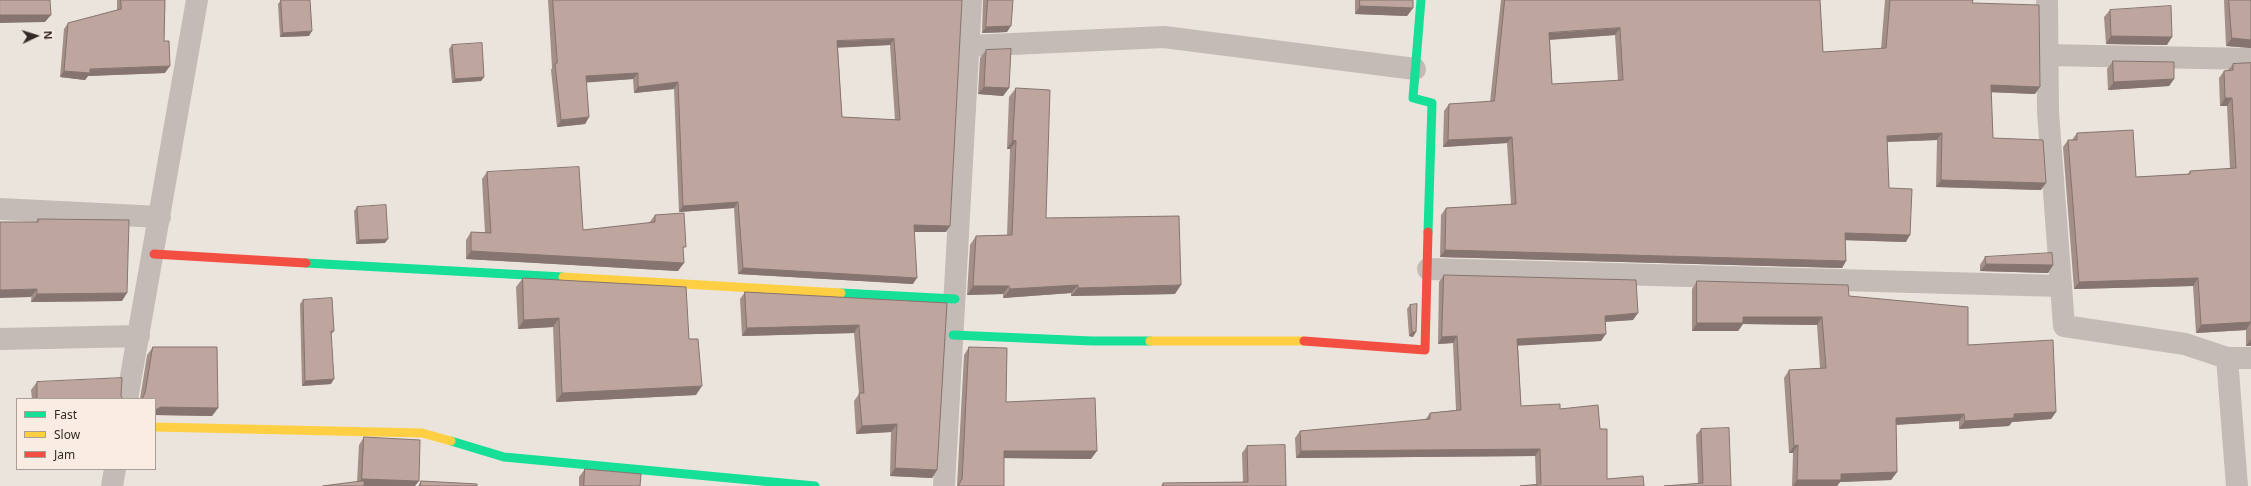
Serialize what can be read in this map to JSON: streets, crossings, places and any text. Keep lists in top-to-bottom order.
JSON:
{
  "legend": ["Fast", "Slow", "Jam"],
  "north": "right"
}
